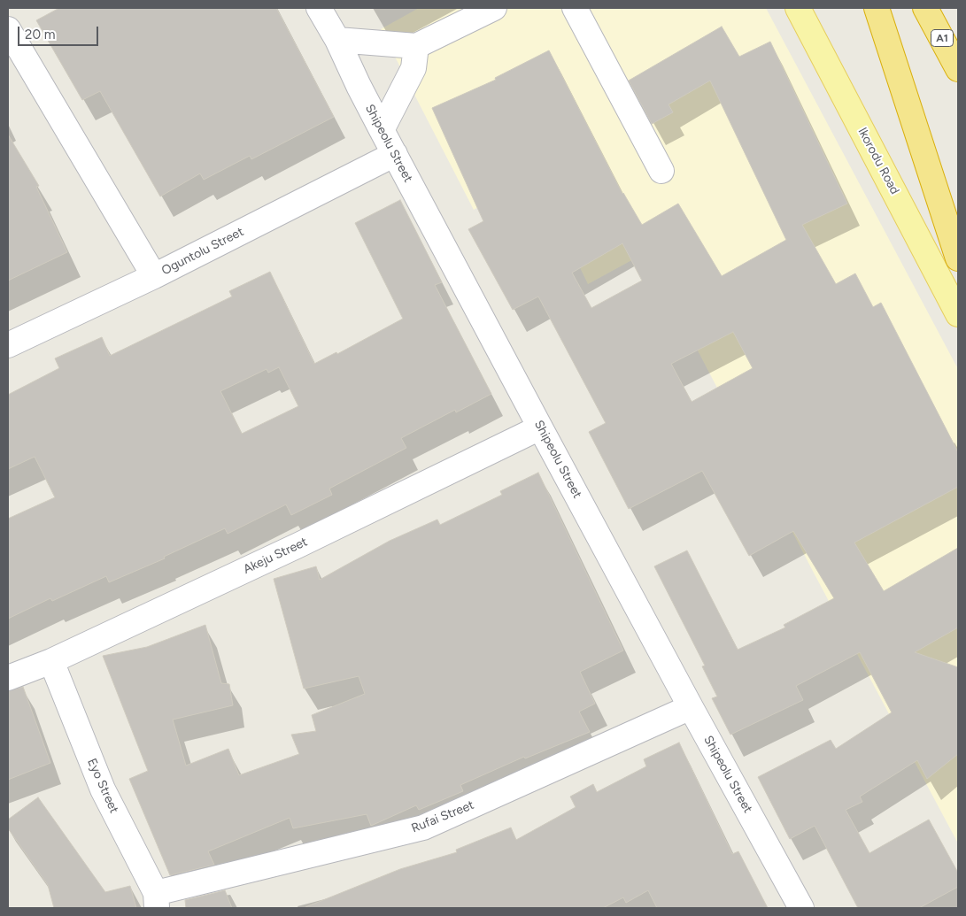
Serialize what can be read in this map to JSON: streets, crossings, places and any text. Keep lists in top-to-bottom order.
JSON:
{
  "streets": {
    "highway": ["A1"],
    "main road": ["Ikorodu Road"],
    "street": [
      "Shipeolu Street",
      "Oguntolu Street",
      "Akeju Street",
      "Eyo Street",
      "Rufai Street"
    ]
  },
  "crossings": [
    ["Shipeolu Street", "Oguntolu Street"],
    ["Shipeolu Street", "Akeju Street"],
    ["Shipeolu Street", "Rufai Street"],
    ["Akeju Street", "Eyo Street"],
    ["Eyo Street", "Rufai Street"]
  ],
  "scale_bar": "20 m"
}
